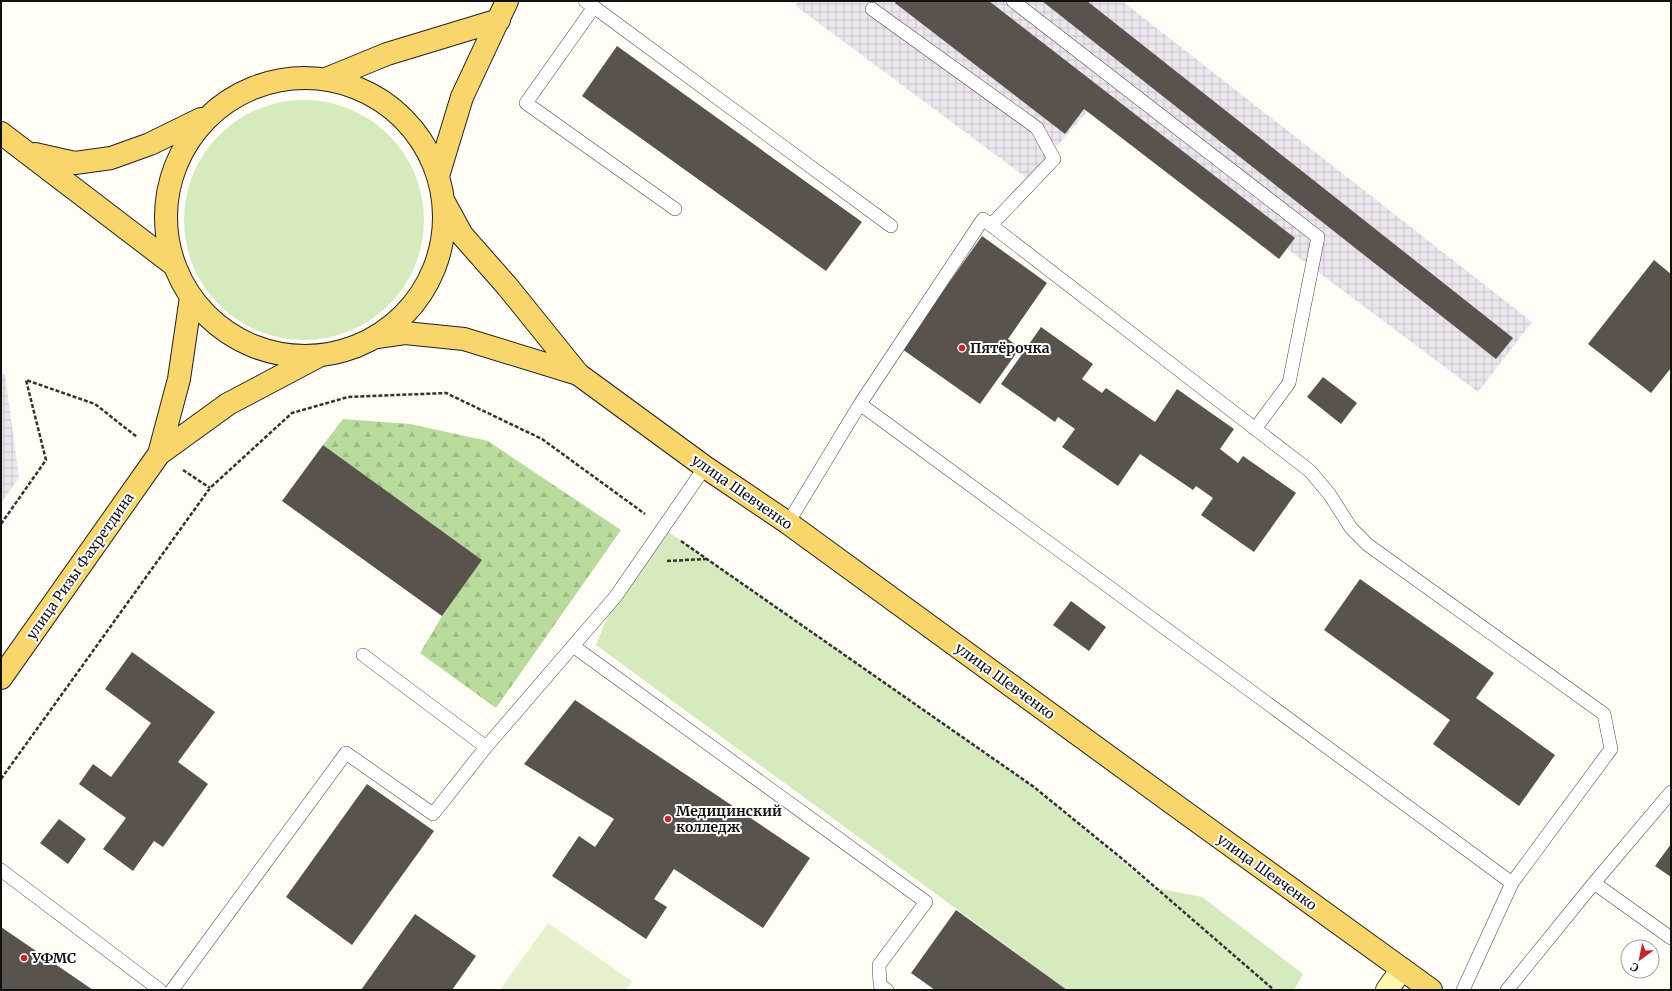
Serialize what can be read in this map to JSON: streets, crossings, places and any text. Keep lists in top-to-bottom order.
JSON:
{
  "streets": {
    "main road": ["улица Шевченко", "улица Ризы Фахретдина"]
  },
  "places": ["Пятёрочка", "Медицинский колледж", "УФМС"],
  "north": "bottom left"
}
